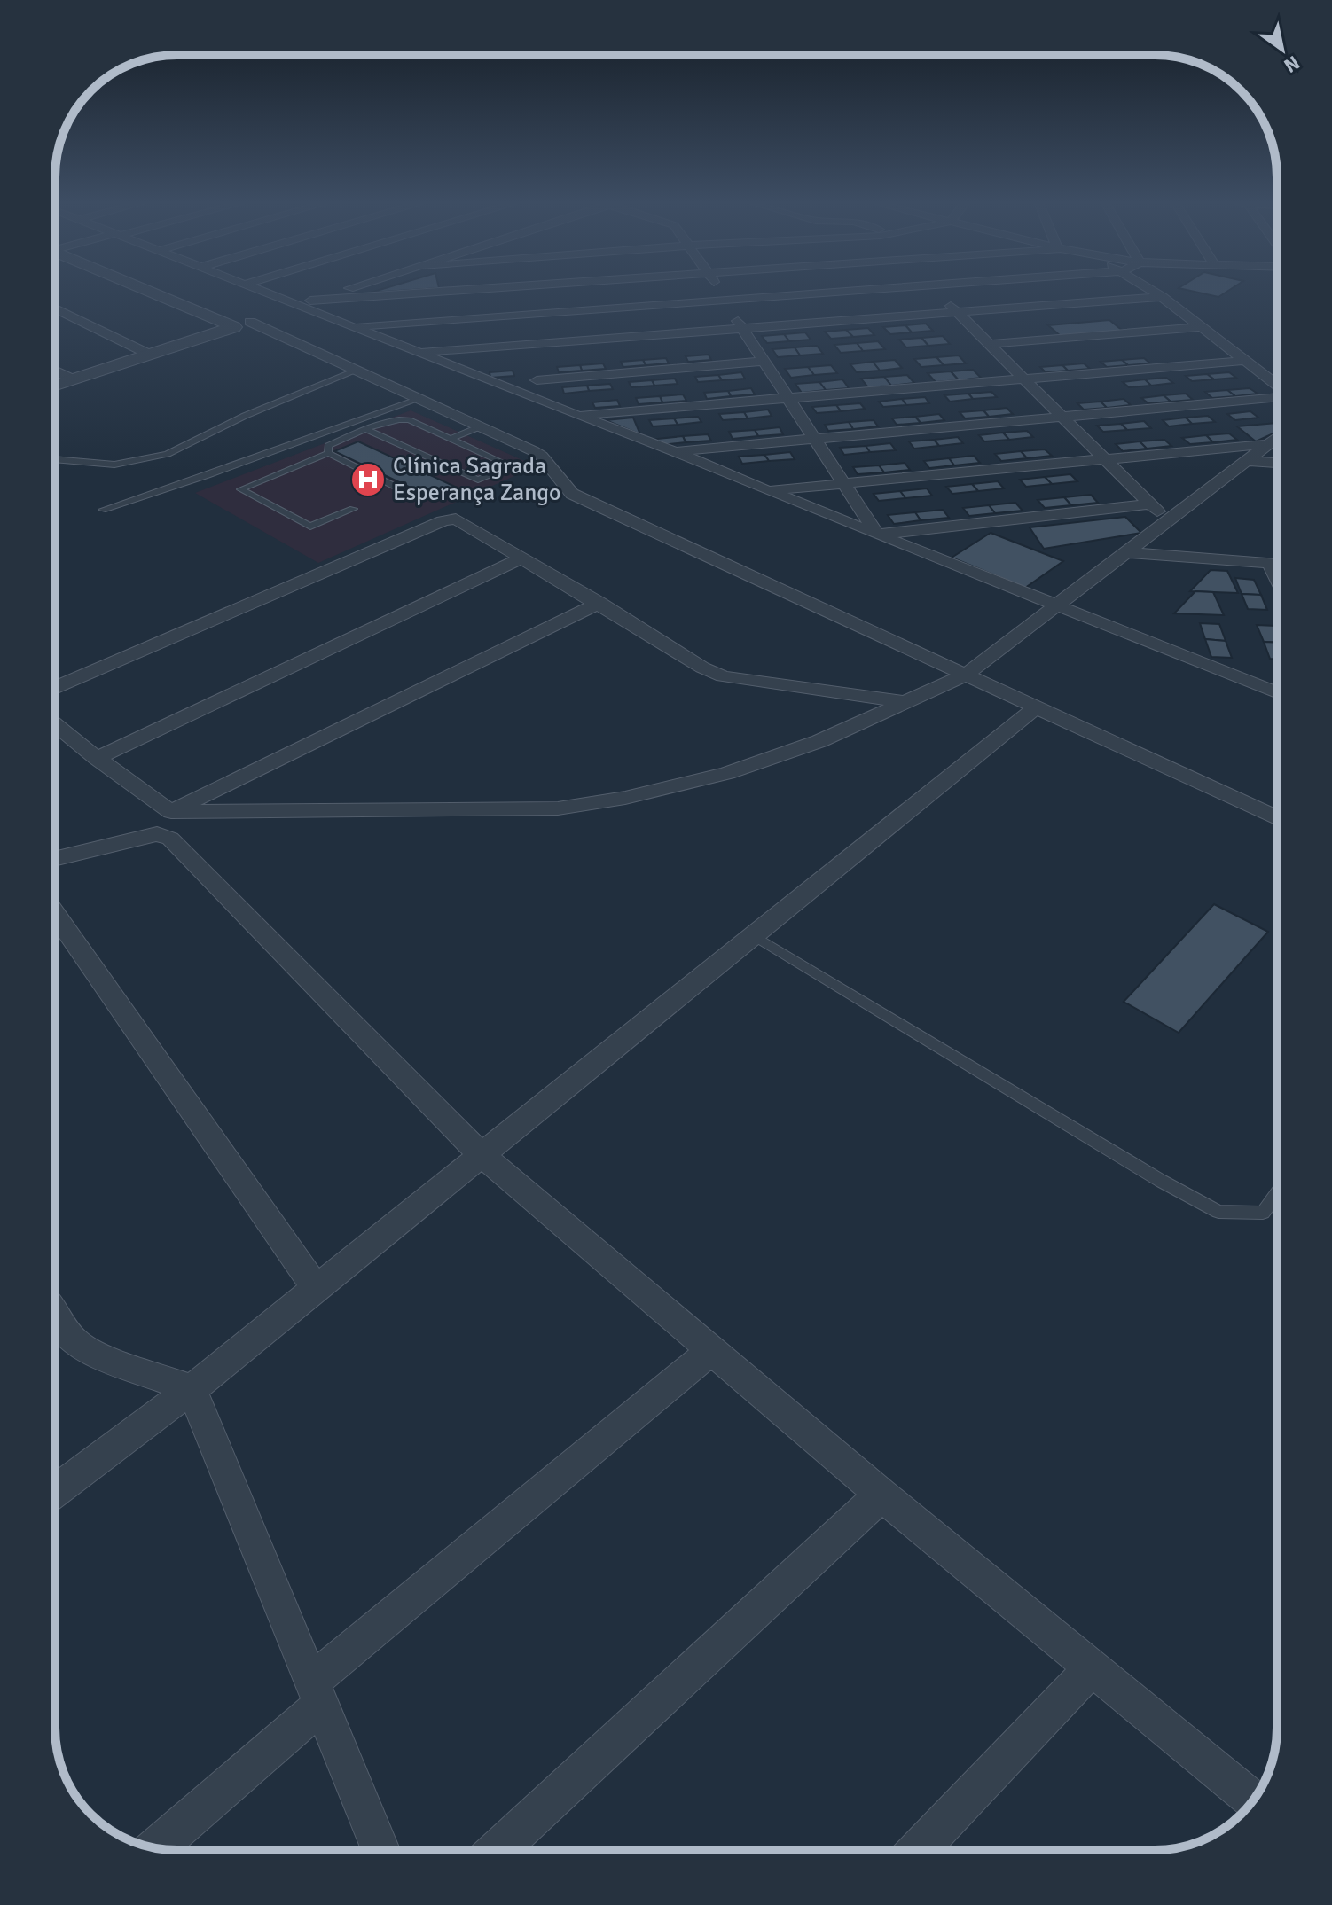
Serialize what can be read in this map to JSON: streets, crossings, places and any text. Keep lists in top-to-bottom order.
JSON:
{
  "places": {
    "hospital": ["Clínica Sagrada Esperança Zango"]
  },
  "north": "bottom right"
}
